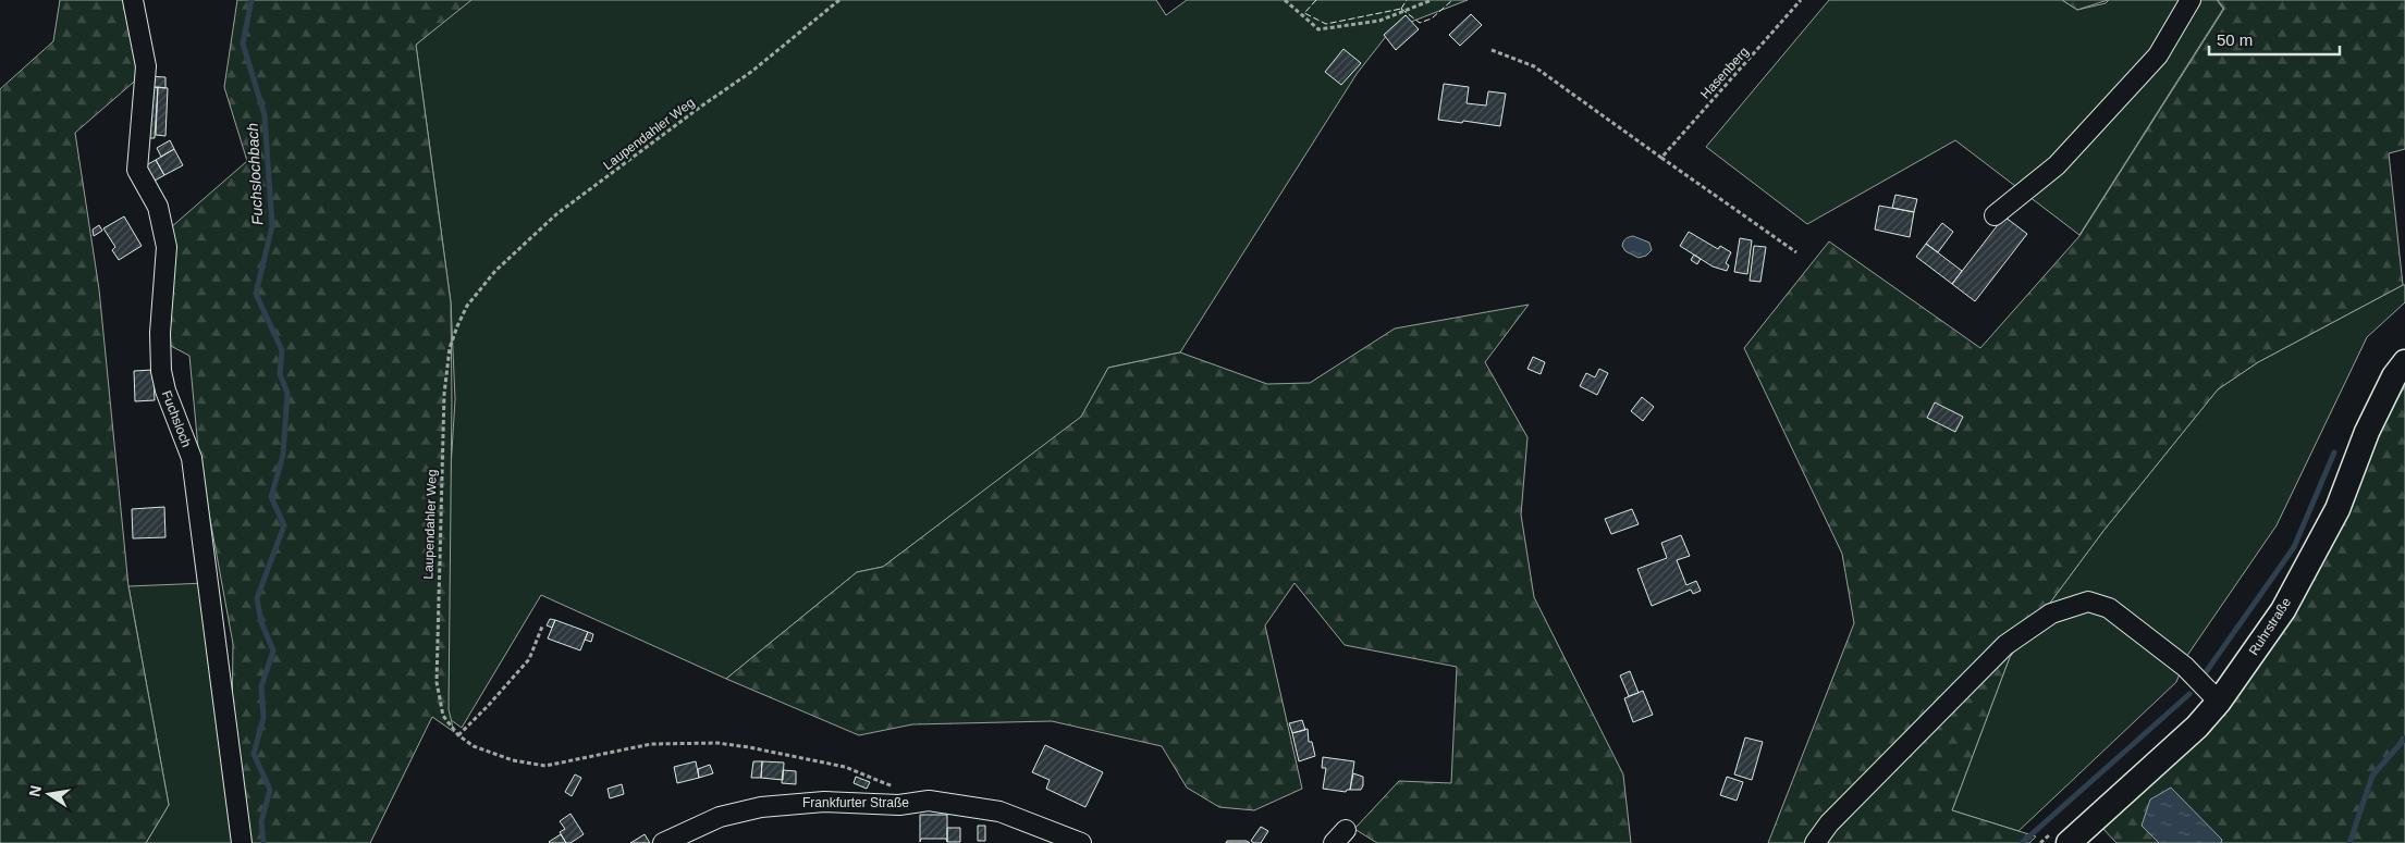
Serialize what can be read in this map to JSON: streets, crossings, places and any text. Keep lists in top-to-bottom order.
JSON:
{
  "streets": {
    "main road": ["Ruhrstraße"],
    "street": ["Fuchsloch", "Frankfurter Straße"],
    "path": ["Hasenberg", "Laupendahler Weg"]
  },
  "crossings": [
    ["Laupendahler Weg", "Frankfurter Straße"]
  ],
  "water": ["Fuchslochbach"],
  "scale_bar": "50 m",
  "north": "left"
}
